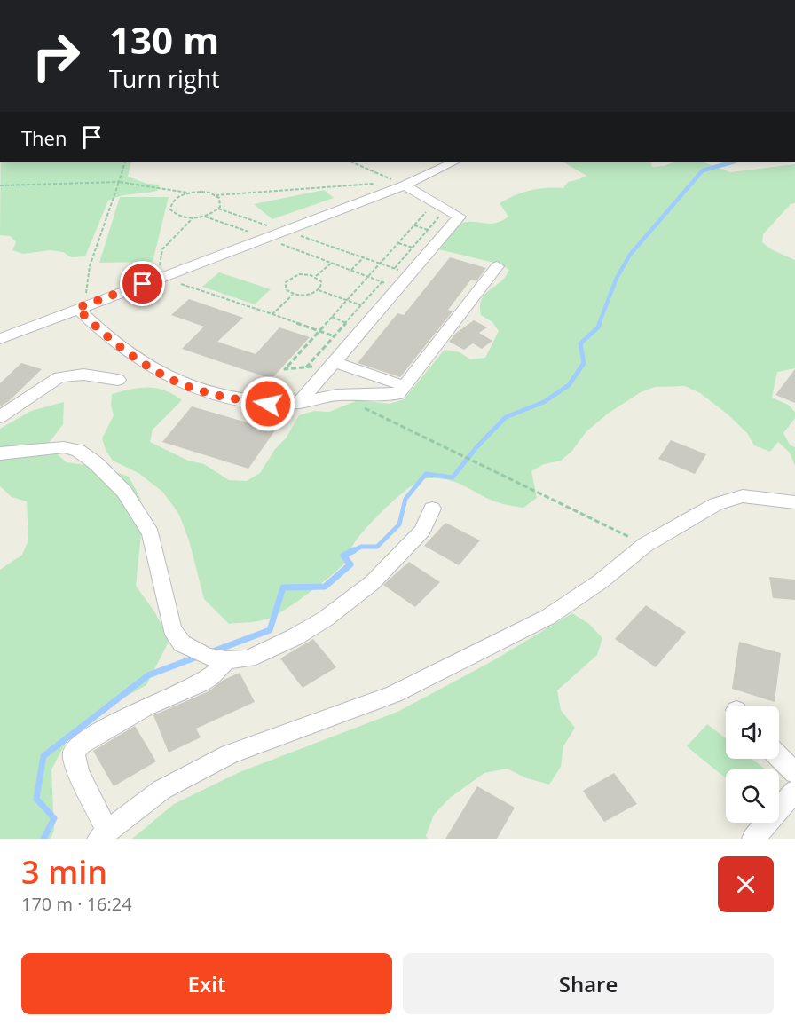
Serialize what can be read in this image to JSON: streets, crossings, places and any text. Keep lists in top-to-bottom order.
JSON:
{
  "page": {
    "turn": ["130 m", "Turn right"],
    "then": "Then",
    "heading": ["3 min", "170 m · 16:24"],
    "buttons": ["Exit", "Share"]
  }
}
